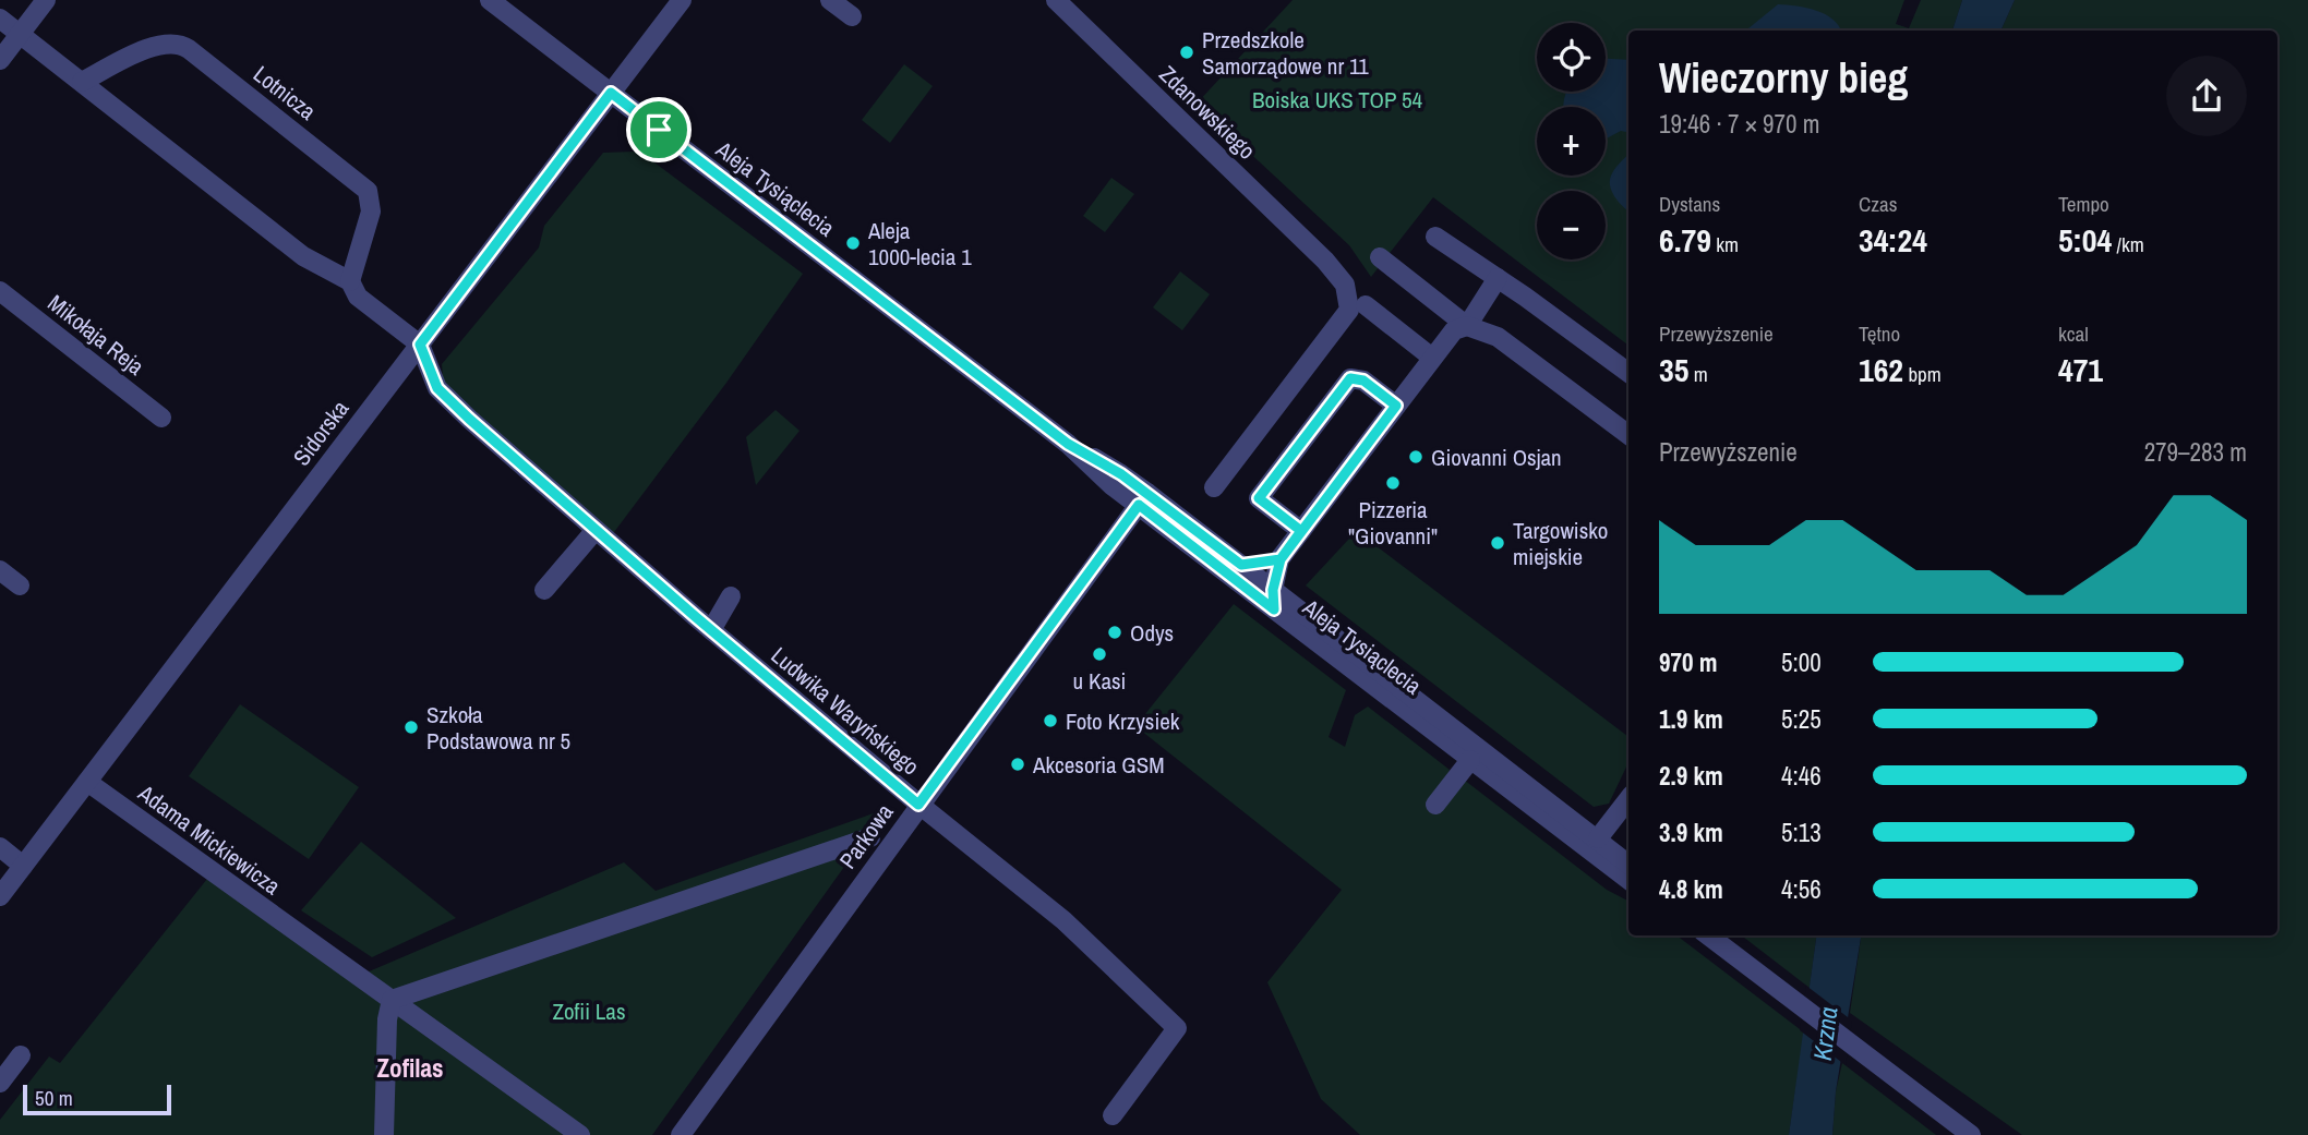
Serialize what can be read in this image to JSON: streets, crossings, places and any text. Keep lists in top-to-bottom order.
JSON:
{
  "streets": {
    "street": [
      "Lotnicza",
      "Zdanowskiego",
      "Aleja Tysiąclecia",
      "Mikołaja Reja",
      "Sidorska",
      "Ludwika Waryńskiego",
      "Parkowa",
      "Adama Mickiewicza"
    ]
  },
  "crossings": [
    ["Aleja Tysiąclecia", "Sidorska"],
    ["Aleja Tysiąclecia", "Parkowa"],
    ["Sidorska", "Ludwika Waryńskiego"],
    ["Sidorska", "Adama Mickiewicza"],
    ["Ludwika Waryńskiego", "Parkowa"]
  ],
  "districts": ["Zofilas"],
  "water": ["Krzna"],
  "parks": ["Boiska UKS TOP 54", "Zofii Las"],
  "places": [
    "Przedszkole Samorządowe nr 11",
    "Aleja 1000-lecia 1",
    "Giovanni Osjan",
    "Pizzeria \"Giovanni\"",
    "Targowisko miejskie",
    "Odys",
    "u Kasi",
    "Foto Krzysiek",
    "Szkoła Podstawowa nr 5",
    "Akcesoria GSM"
  ],
  "scale_bar": "50 m",
  "page": {
    "map_buttons": ["+", "−"],
    "heading": ["Wieczorny bieg", "19:46 · 7 × 970 m"],
    "stats": [
      ["Dystans", "6.79 km"],
      ["Czas", "34:24"],
      ["Tempo", "5:04 /km"],
      ["Przewyższenie", "35 m"],
      ["Tętno", "162 bpm"],
      ["kcal", "471"]
    ],
    "chart": ["Przewyższenie", "279–283 m"],
    "list": [
      {
        "name": "970 m",
        "note": "5:00"
      },
      {
        "name": "1.9 km",
        "note": "5:25"
      },
      {
        "name": "2.9 km",
        "note": "4:46"
      },
      {
        "name": "3.9 km",
        "note": "5:13"
      },
      {
        "name": "4.8 km",
        "note": "4:56"
      }
    ],
    "scale": "50 m"
  }
}
